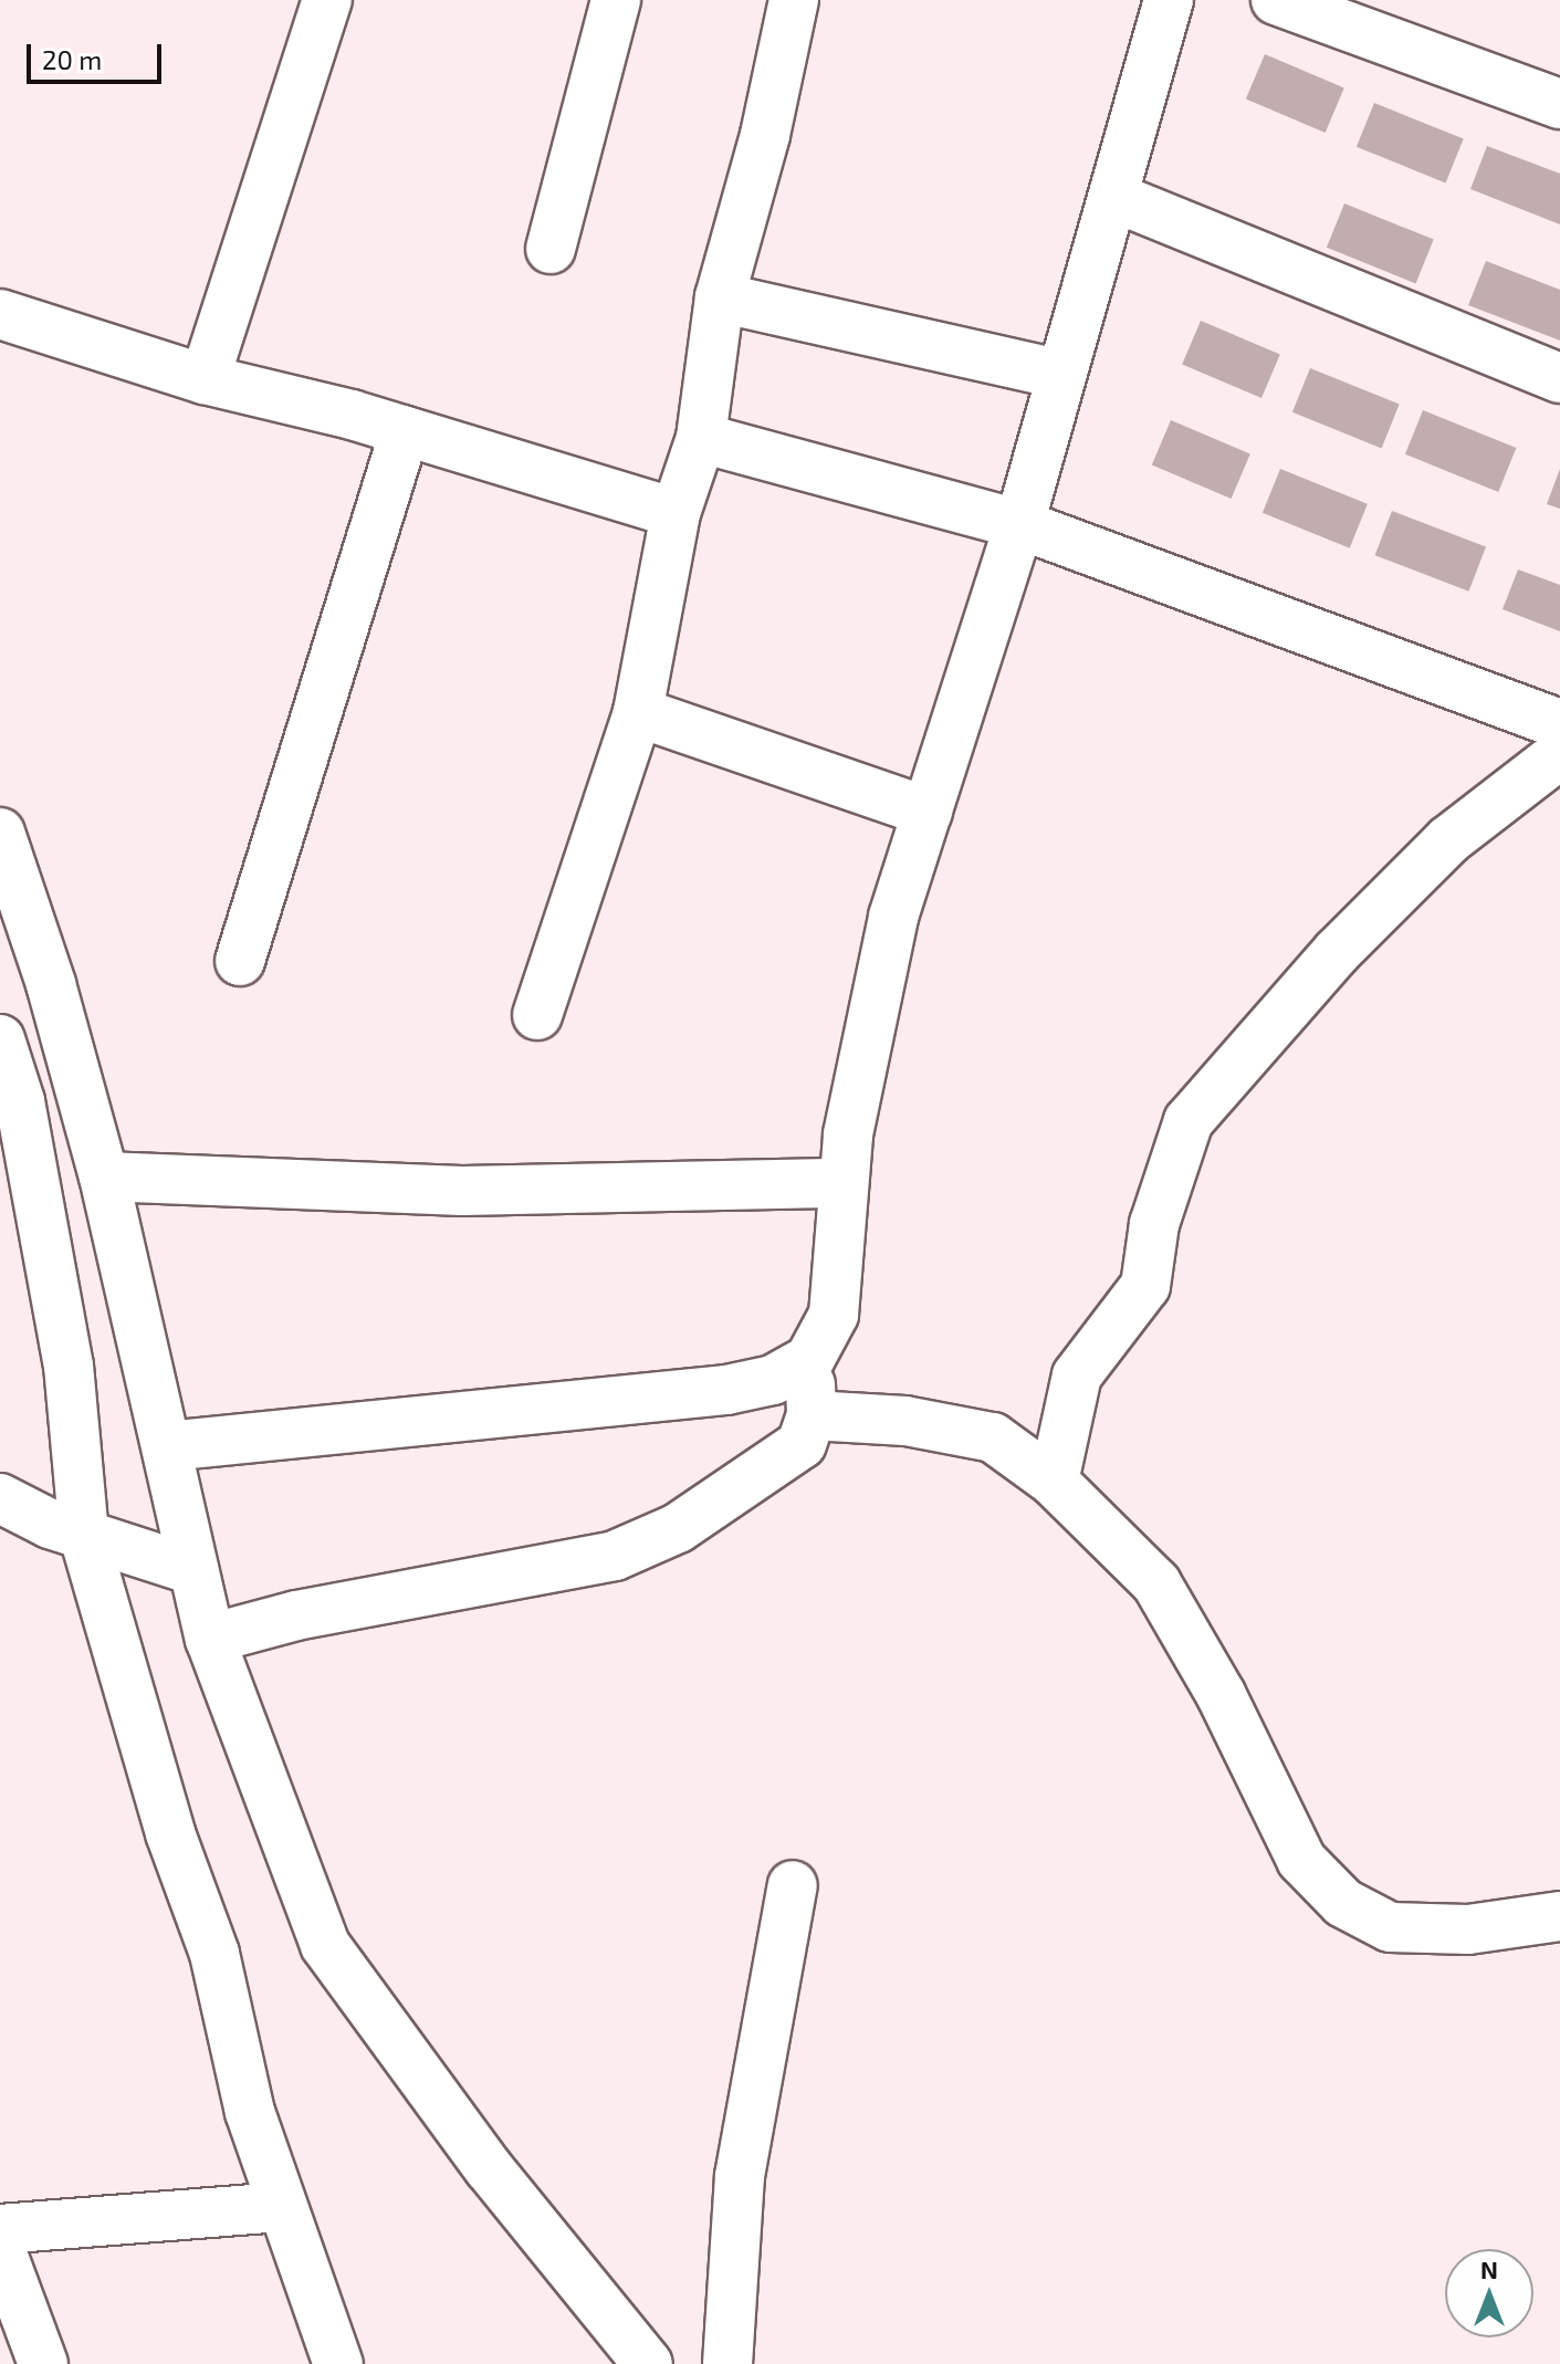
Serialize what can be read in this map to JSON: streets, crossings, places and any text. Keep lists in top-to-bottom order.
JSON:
{
  "scale_bar": "20 m",
  "north": "top"
}
